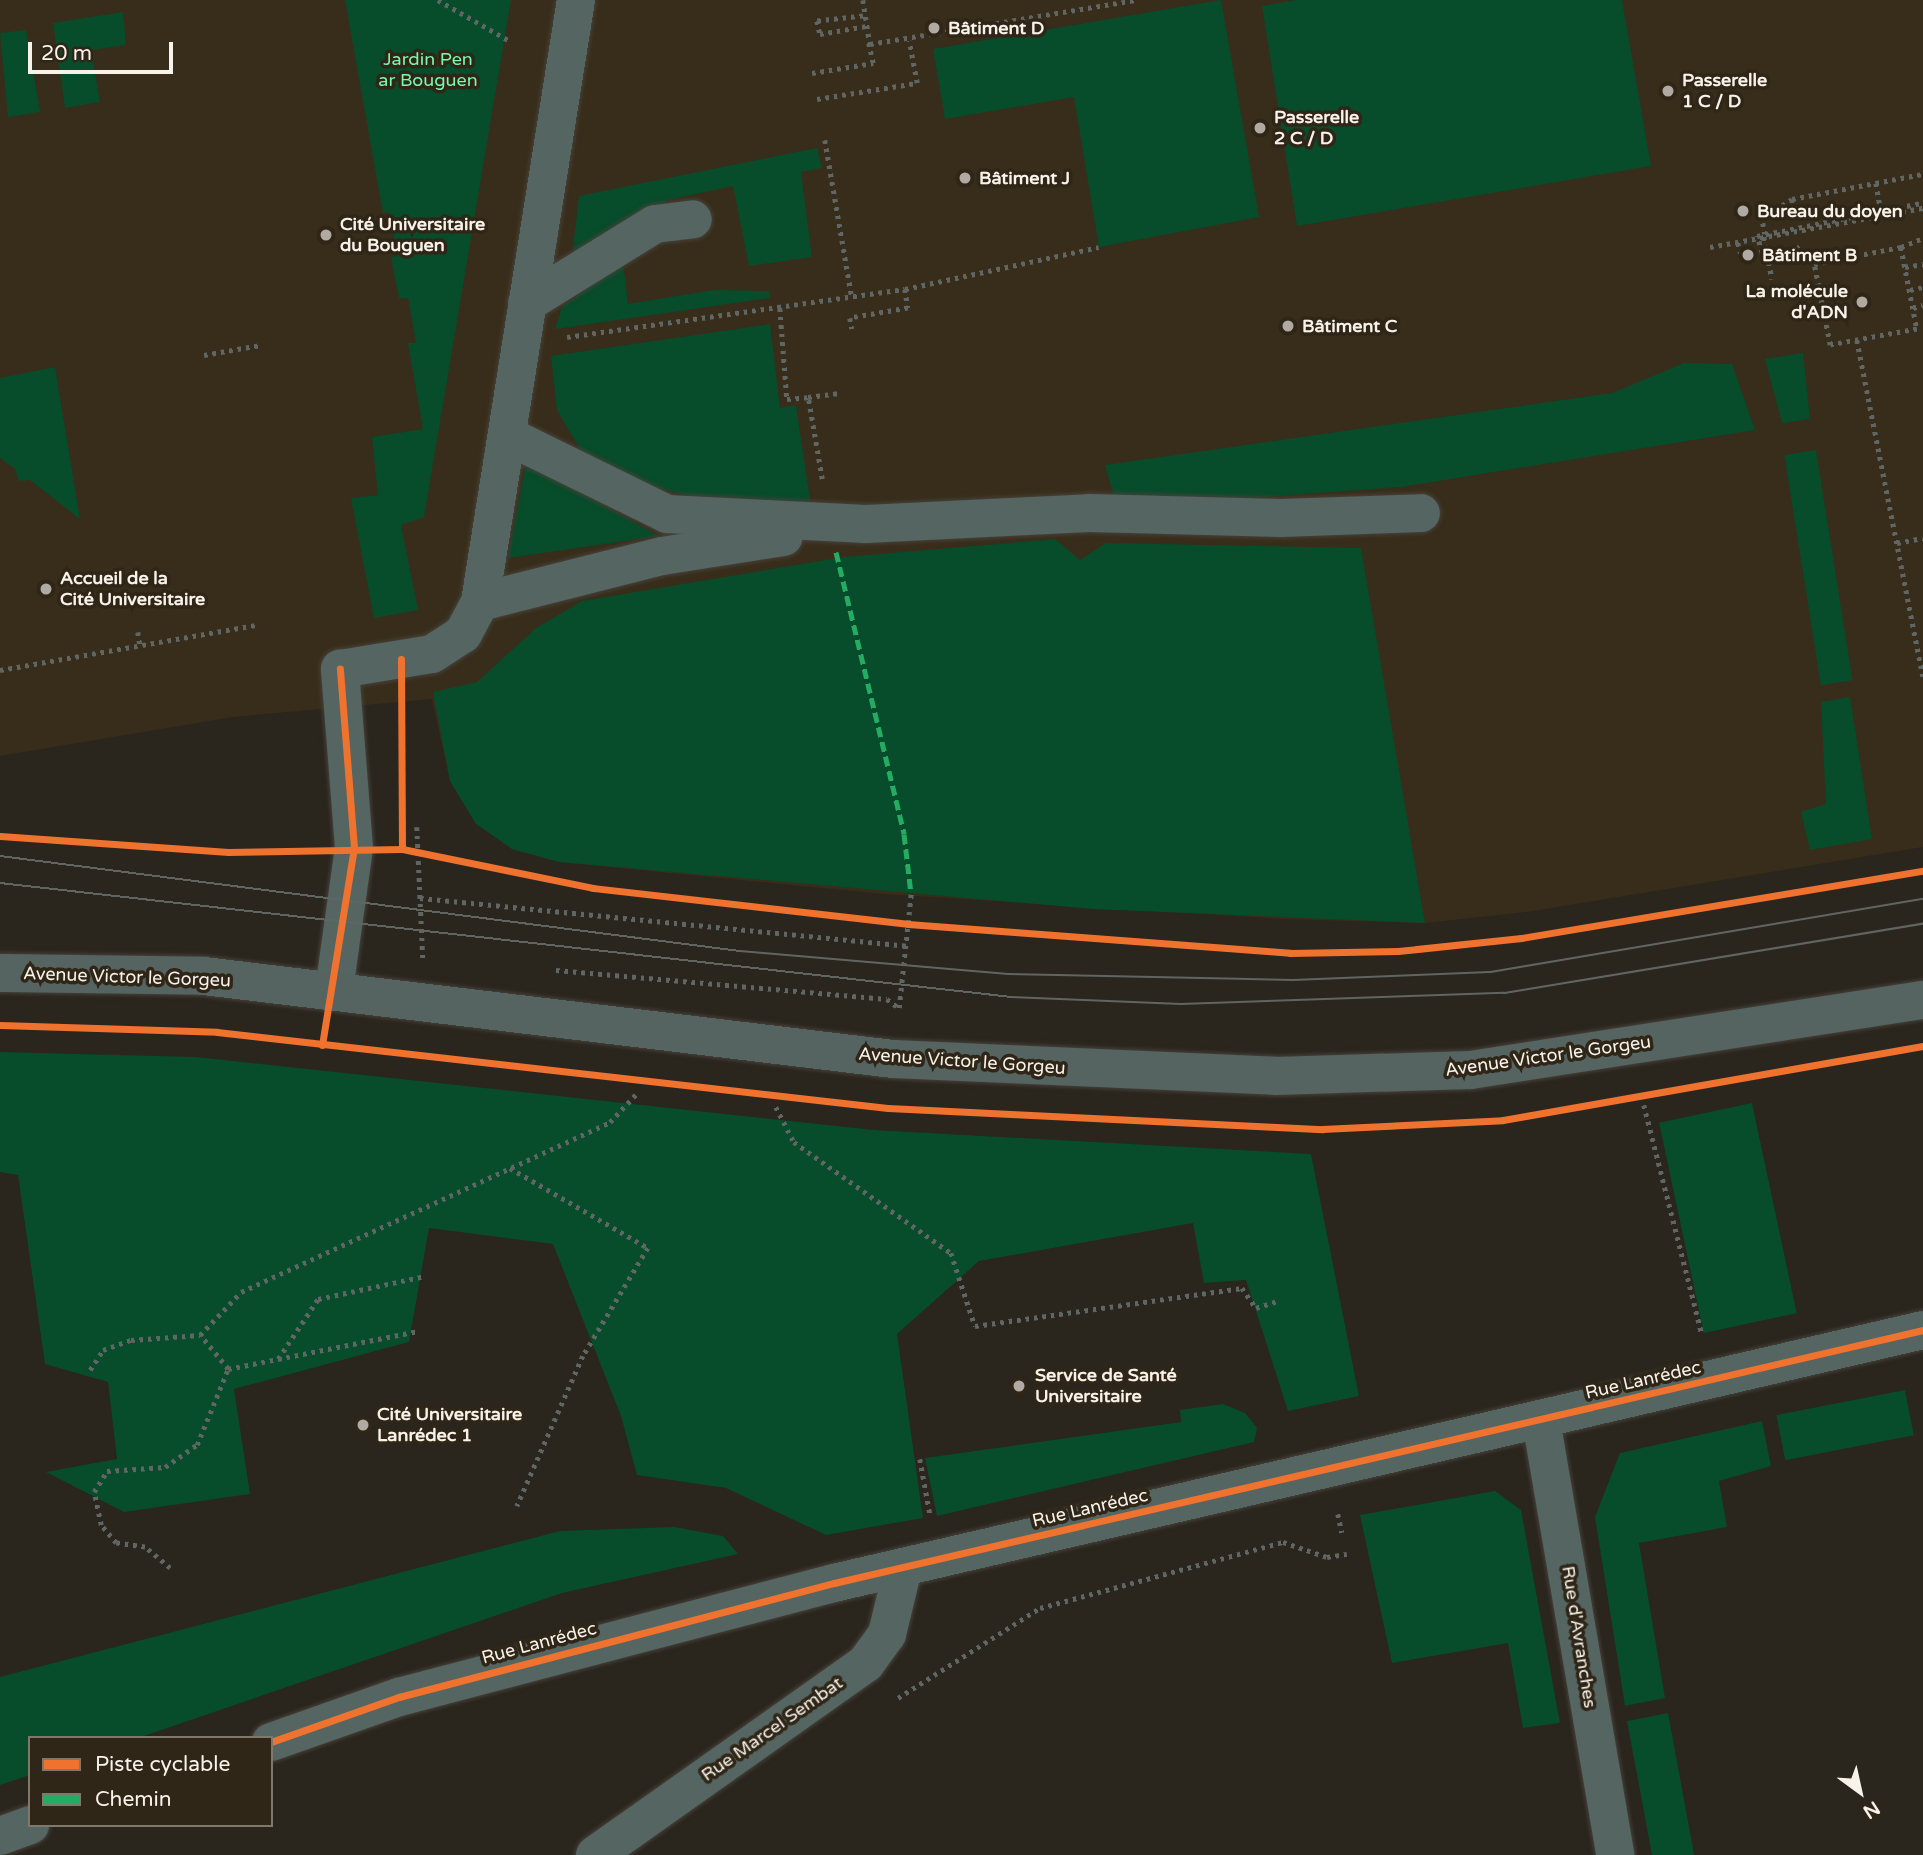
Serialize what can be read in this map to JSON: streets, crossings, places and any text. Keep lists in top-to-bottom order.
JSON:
{
  "streets": {
    "main road": ["Avenue Victor le Gorgeu"],
    "street": ["Rue Lanrédec", "Rue d'Avranches", "Rue Marcel Sembat"]
  },
  "crossings": [
    ["Rue Lanrédec", "Rue d'Avranches"],
    ["Rue Lanrédec", "Rue Marcel Sembat"]
  ],
  "parks": ["Jardin Pen ar Bouguen"],
  "places": [
    "Bâtiment D",
    "Passerelle 1 C / D",
    "Passerelle 2 C / D",
    "Bâtiment J",
    "Bureau du doyen",
    "Cité Universitaire du Bouguen",
    "Bâtiment B",
    "La molécule d'ADN",
    "Bâtiment C",
    "Accueil de la Cité Universitaire",
    "Service de Santé Universitaire",
    "Cité Universitaire Lanrédec 1"
  ],
  "legend": ["Piste cyclable", "Chemin"],
  "scale_bar": "20 m",
  "north": "bottom right"
}
